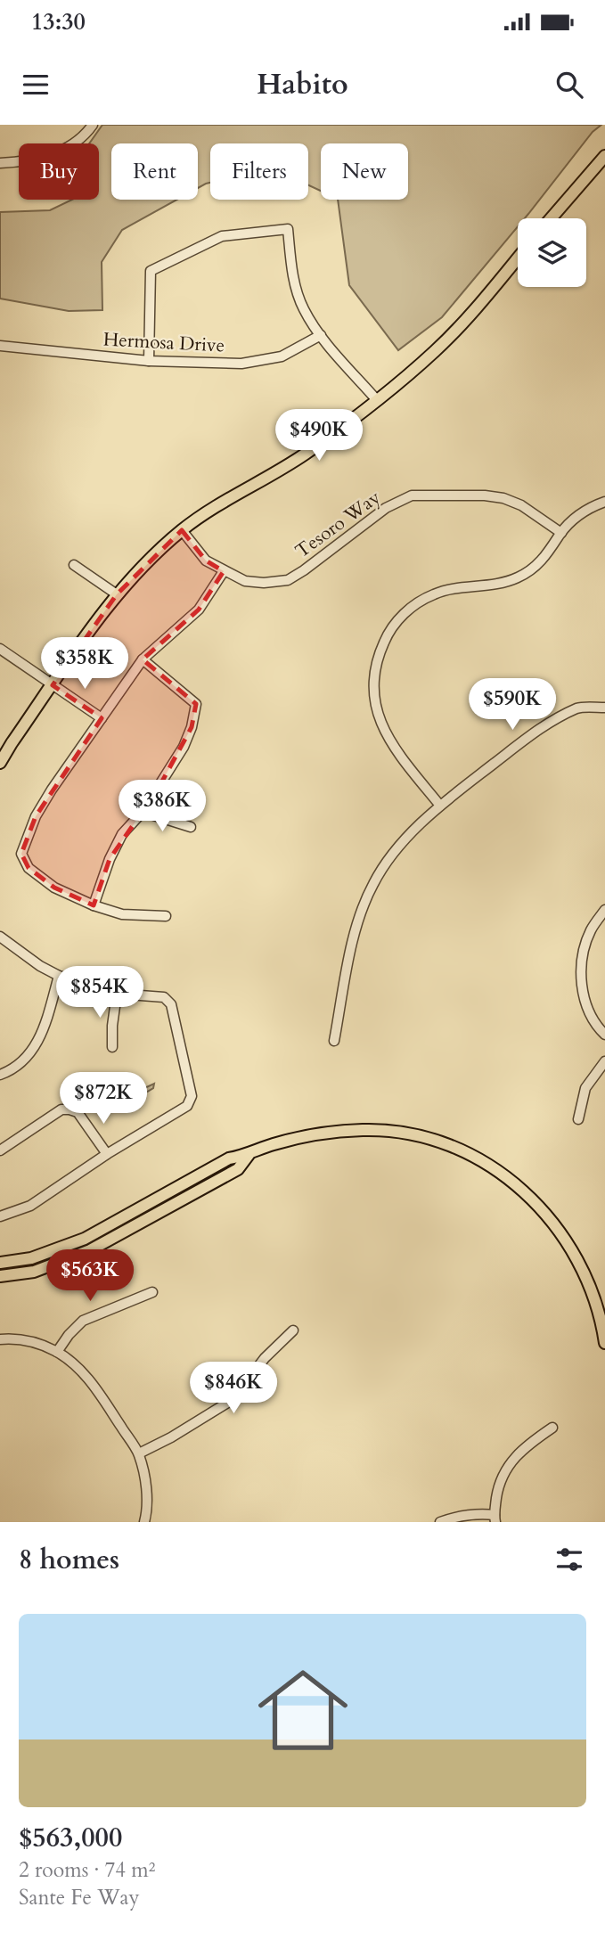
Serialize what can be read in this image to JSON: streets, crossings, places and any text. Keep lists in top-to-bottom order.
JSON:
{
  "streets": {
    "street": ["Hermosa Drive", "Tesoro Way"]
  },
  "page": {
    "status": "13:30",
    "header": "Habito",
    "chip": [
      "Buy",
      "Rent",
      "Filters",
      "New"
    ],
    "price": [
      "$490K",
      "$358K",
      "$590K",
      "$386K",
      "$854K",
      "$872K",
      "$563K",
      "$846K"
    ],
    "heading": "8 homes",
    "list": [
      {
        "name": "$563,000",
        "note": "2 rooms · 74 m² · Sante Fe Way"
      }
    ]
  }
}
